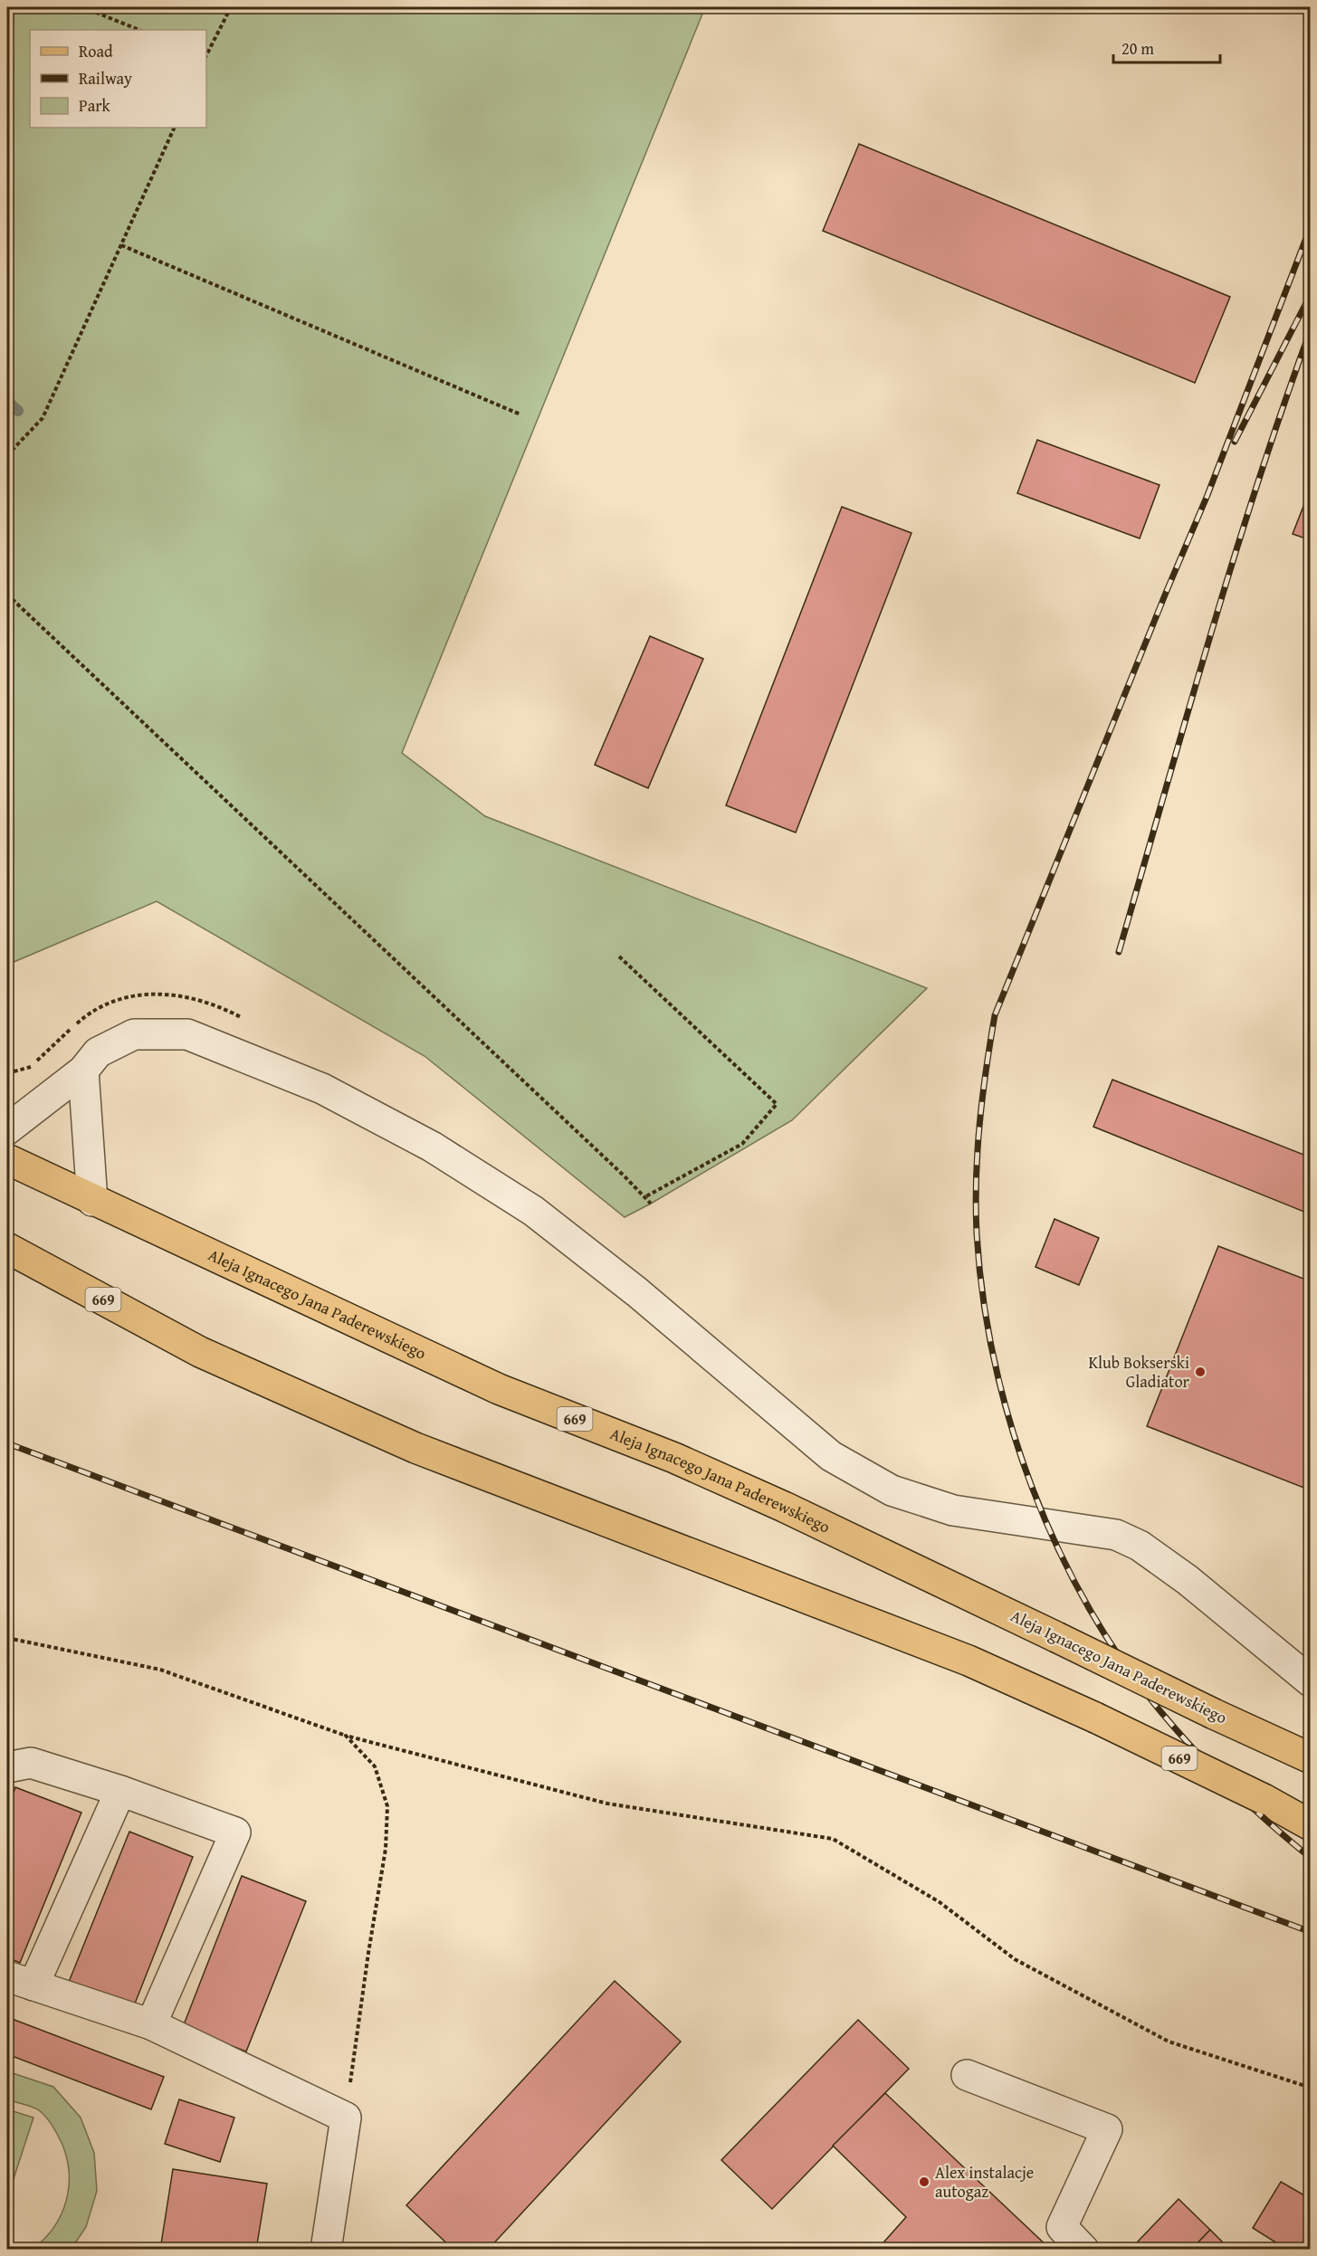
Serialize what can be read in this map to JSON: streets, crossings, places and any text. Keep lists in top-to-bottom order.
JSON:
{
  "streets": {
    "main road": ["669", "Aleja Ignacego Jana Paderewskiego"]
  },
  "places": ["Klub Bokserski Gladiator", "Alex instalacje autogaz"],
  "legend": ["Road", "Railway", "Park"],
  "scale_bar": "20 m"
}
